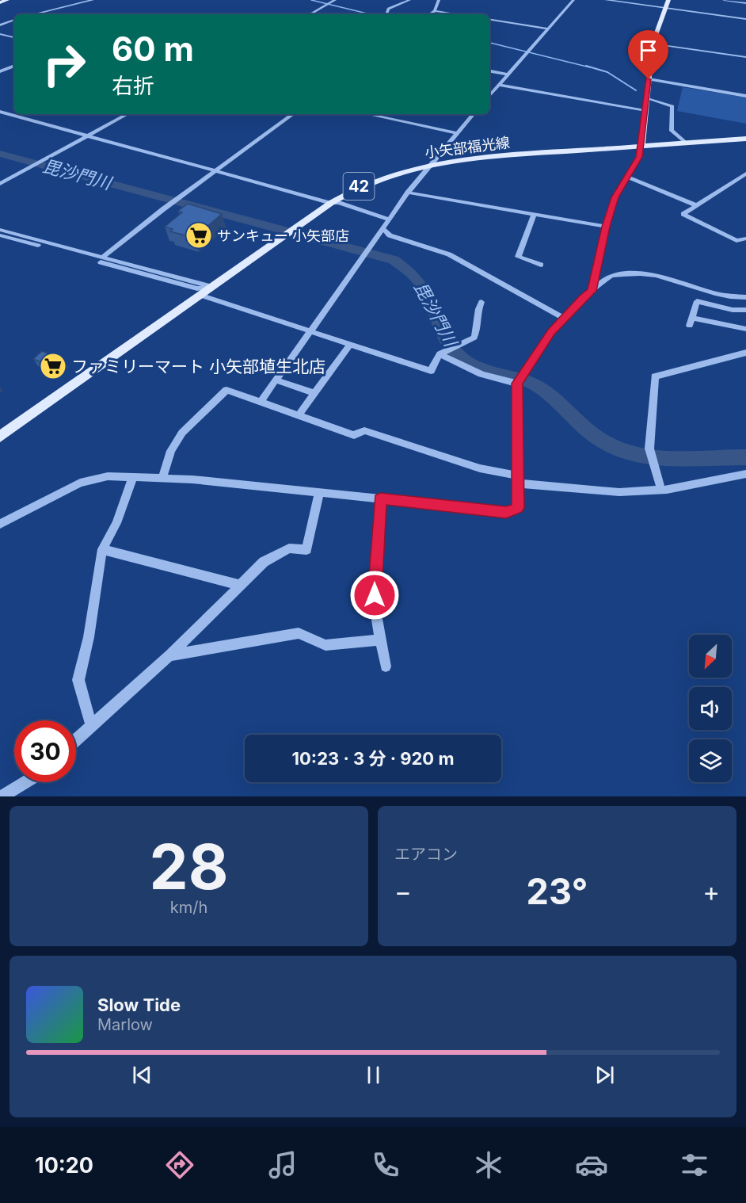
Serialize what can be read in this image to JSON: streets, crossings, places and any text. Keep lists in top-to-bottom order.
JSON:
{
  "streets": {
    "main road": ["小矢部福光線", "42"]
  },
  "water": ["毘沙門川"],
  "places": {
    "supermarket": ["サンキュー 小矢部店", "ファミリーマート 小矢部埴生北店"]
  },
  "north": "bottom left",
  "page": {
    "turn": ["60 m", "右折"],
    "limit": "30",
    "trip": "10:23 · 3 分 · 920 m",
    "tile": [
      ["28", "km/h"],
      "エアコン"
    ],
    "heat": ["−", "23°", "+"],
    "song": ["Slow Tide", "Marlow"],
    "tabs": "10:20"
  }
}
